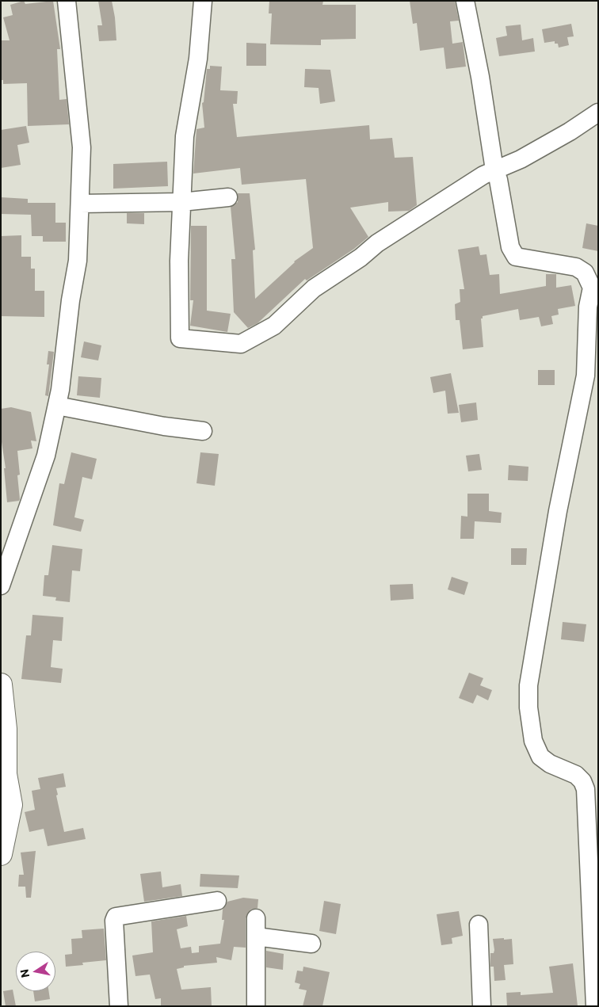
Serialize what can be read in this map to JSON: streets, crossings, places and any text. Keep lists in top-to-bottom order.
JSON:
{
  "north": "left"
}
